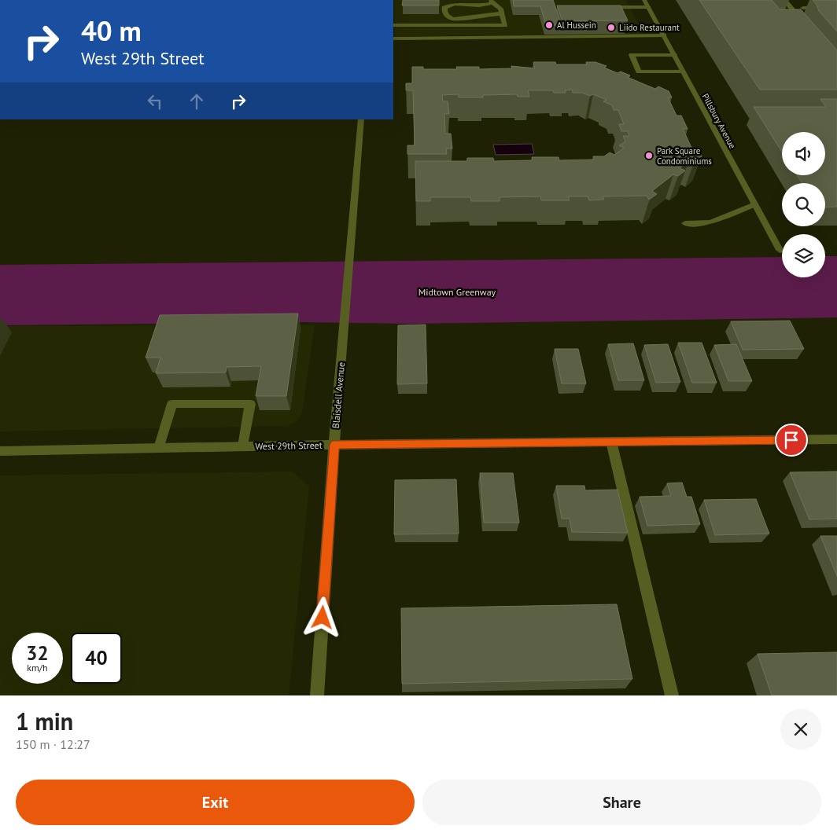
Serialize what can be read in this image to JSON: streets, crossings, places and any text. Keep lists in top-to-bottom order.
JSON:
{
  "streets": {
    "street": ["Pillsbury Avenue", "Blaisdell Avenue", "West 29th Street"]
  },
  "crossings": [
    ["Blaisdell Avenue", "West 29th Street"]
  ],
  "parks": ["Midtown Greenway"],
  "places": ["Al Hussein", "Liido Restaurant", "Park Square Condominiums"],
  "page": {
    "turn": ["40 m", "West 29th Street"],
    "speed": "32 km/h",
    "limit": "40",
    "heading": ["1 min", "150 m · 12:27"],
    "buttons": ["Exit", "Share"]
  }
}
